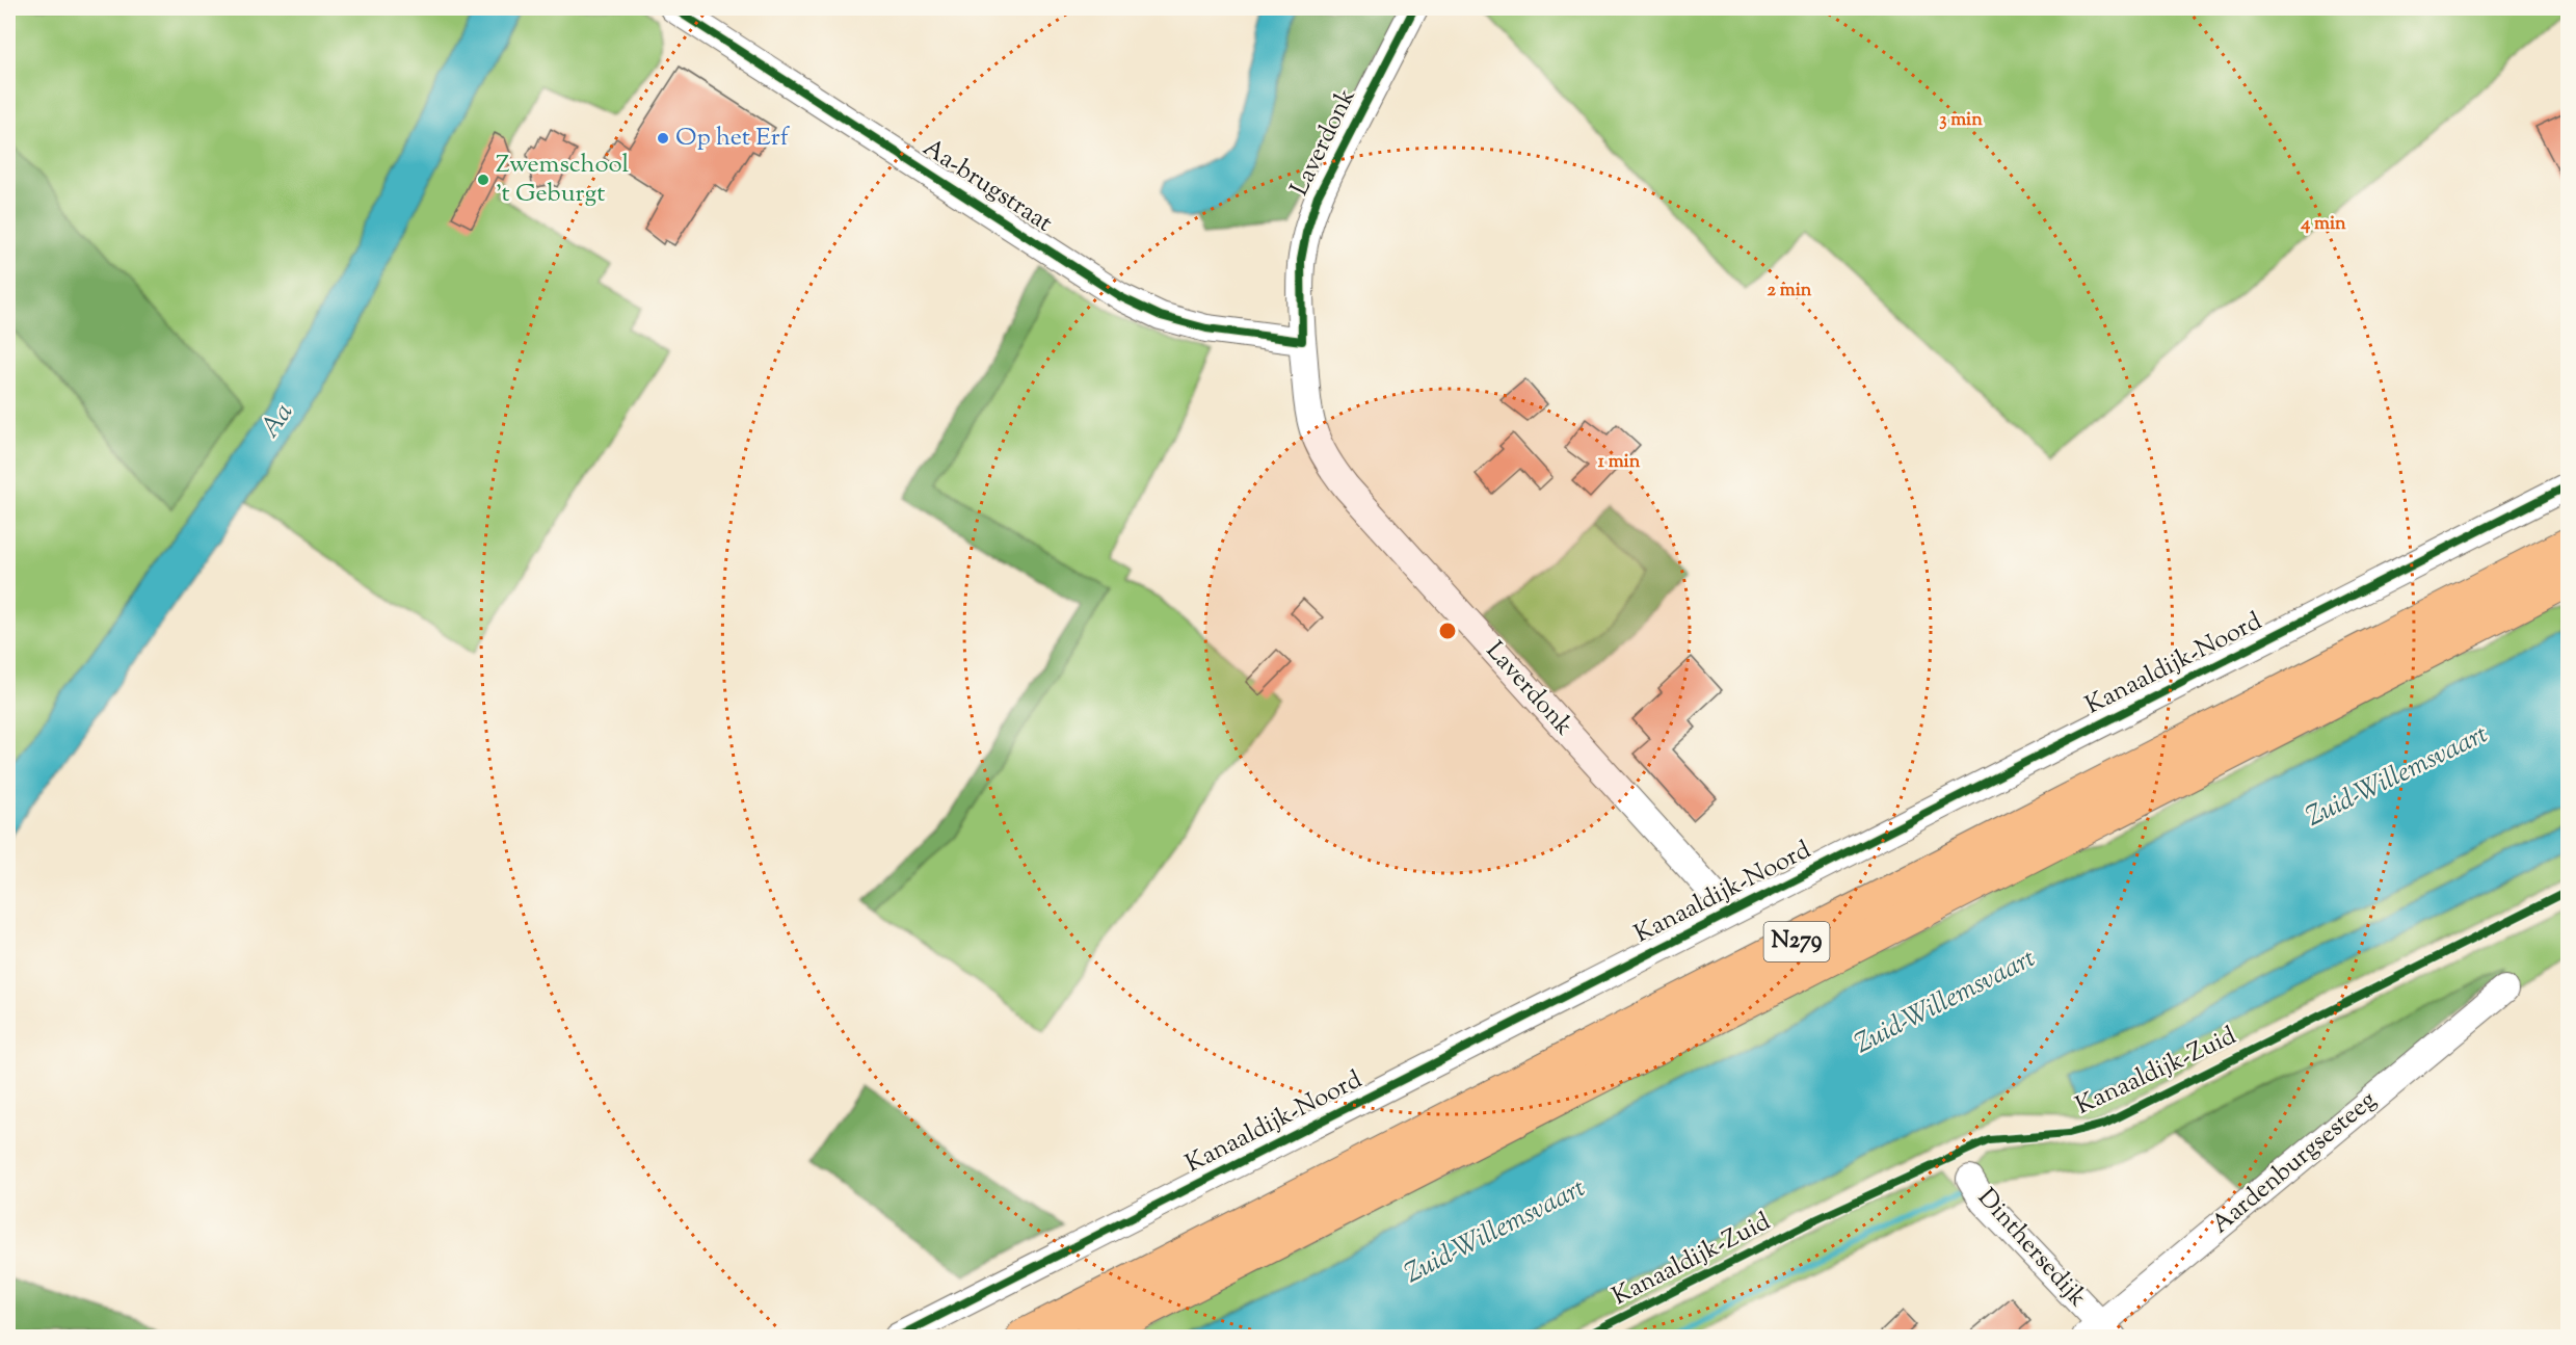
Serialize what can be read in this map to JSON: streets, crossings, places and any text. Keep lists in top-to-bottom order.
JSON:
{
  "streets": {
    "highway": ["N279"],
    "street": [
      "Laverdonk",
      "Aa-brugstraat",
      "Kanaaldijk-Noord",
      "Aardenburgsesteeg",
      "Dinthersedijk"
    ],
    "cycle path": ["Kanaaldijk-Zuid"]
  },
  "crossings": [
    ["Laverdonk", "Aa-brugstraat"],
    ["Laverdonk", "Kanaaldijk-Noord"],
    ["Aardenburgsesteeg", "Dinthersedijk"]
  ],
  "water": ["Aa", "Zuid-Willemsvaart"],
  "places": ["Op het Erf", "Zwemschool 't Geburgt"],
  "rings": [
    "3 min",
    "4 min",
    "2 min",
    "1 min"
  ]
}
